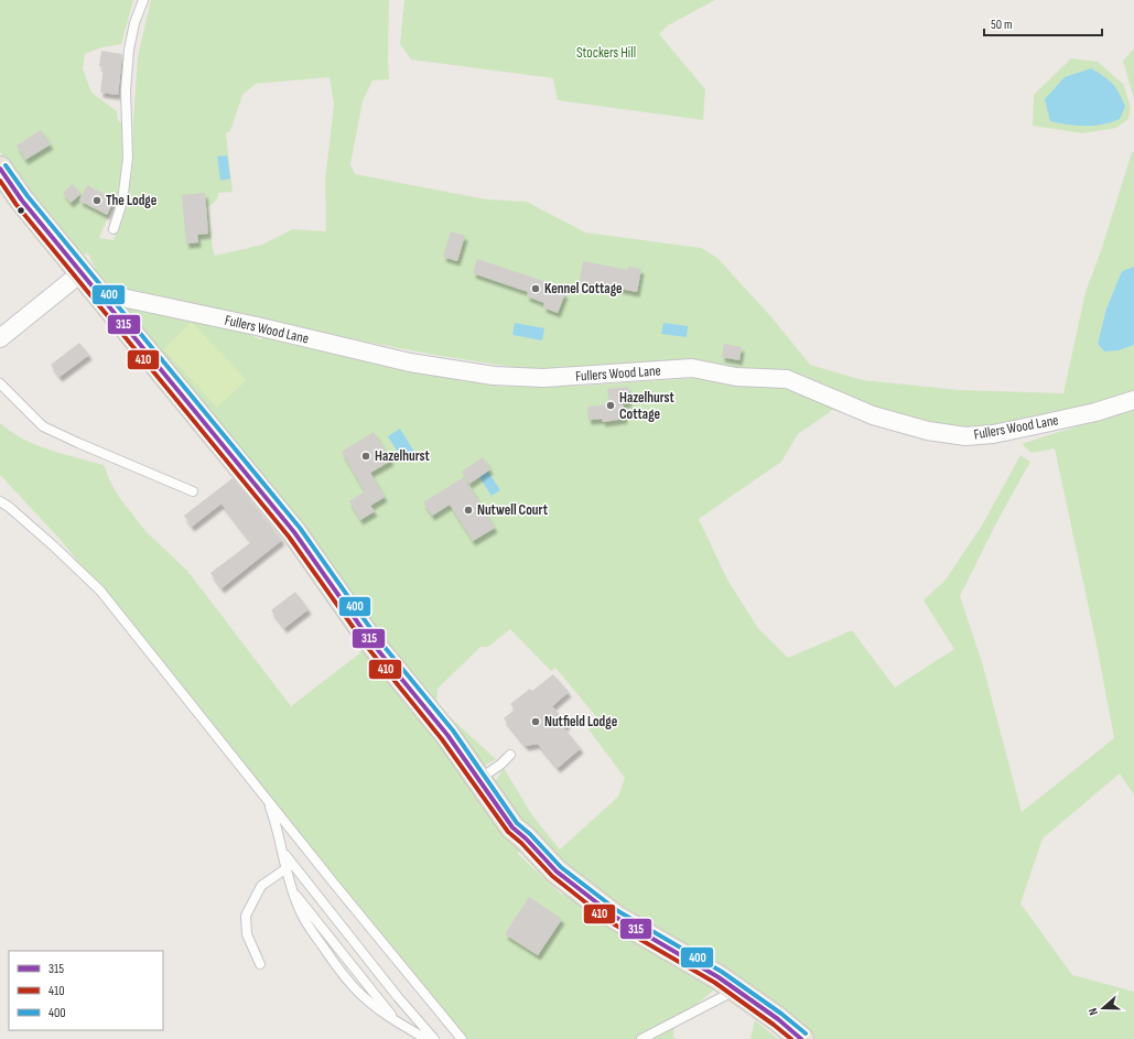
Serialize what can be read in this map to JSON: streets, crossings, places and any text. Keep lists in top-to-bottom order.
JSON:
{
  "streets": {
    "street": ["Fullers Wood Lane"]
  },
  "parks": ["Stockers Hill"],
  "places": [
    "The Lodge",
    "Kennel Cottage",
    "Hazelhurst Cottage",
    "Hazelhurst",
    "Nutwell Court",
    "Nutfield Lodge"
  ],
  "lines": ["transit line 400", "transit line 315", "transit line 410"],
  "legend": ["315", "410", "400"],
  "scale_bar": "50 m",
  "north": "left"
}
